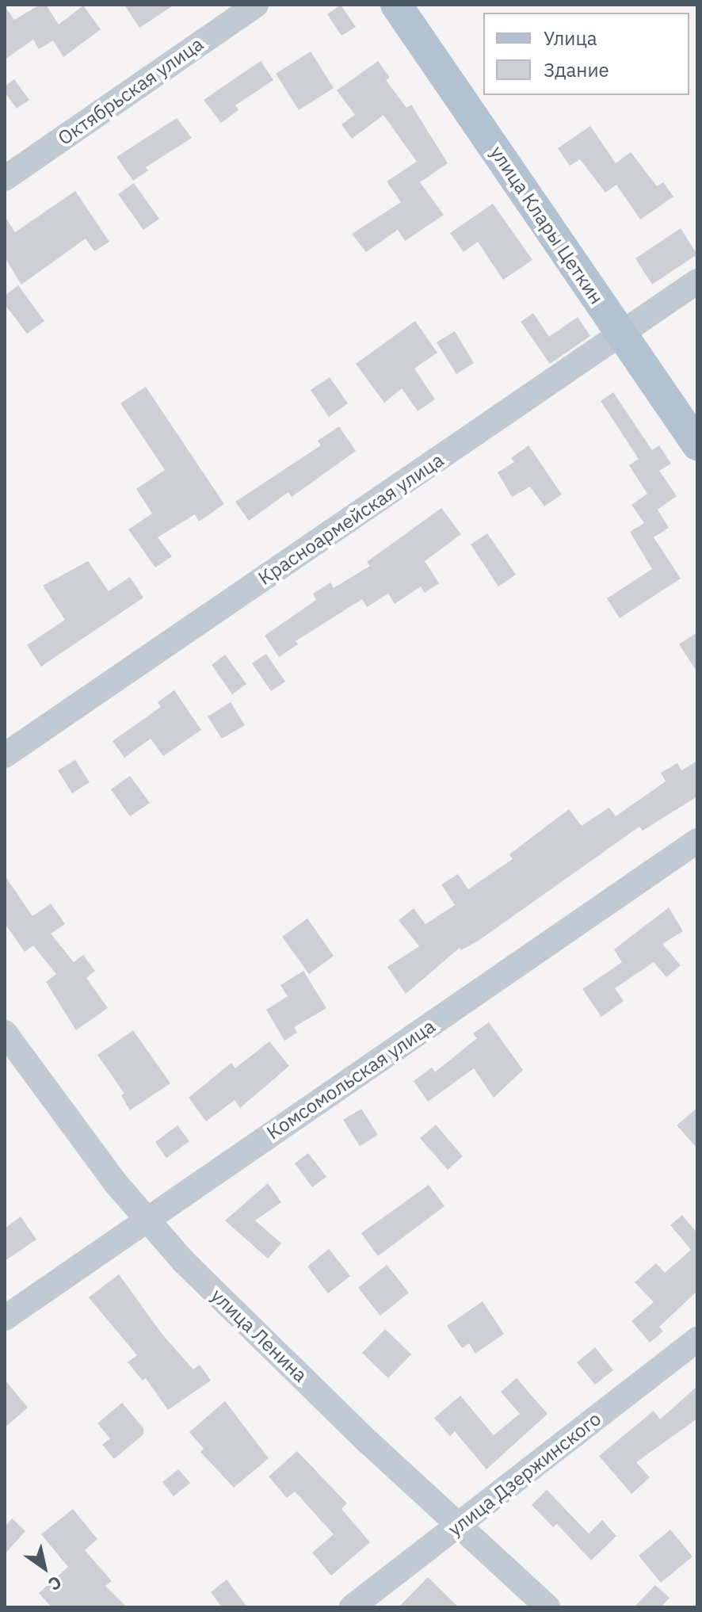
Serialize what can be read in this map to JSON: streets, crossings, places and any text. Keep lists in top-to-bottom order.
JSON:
{
  "streets": {
    "main road": ["улица Клары Цеткин"],
    "street": [
      "Октябрьская улица",
      "Красноармейская улица",
      "Комсомольская улица",
      "улица Ленина",
      "улица Дзержинского"
    ]
  },
  "crossings": [
    ["улица Клары Цеткин", "Красноармейская улица"],
    ["Комсомольская улица", "улица Ленина"],
    ["улица Ленина", "улица Дзержинского"]
  ],
  "legend": ["Улица", "Здание"],
  "north": "bottom right"
}
